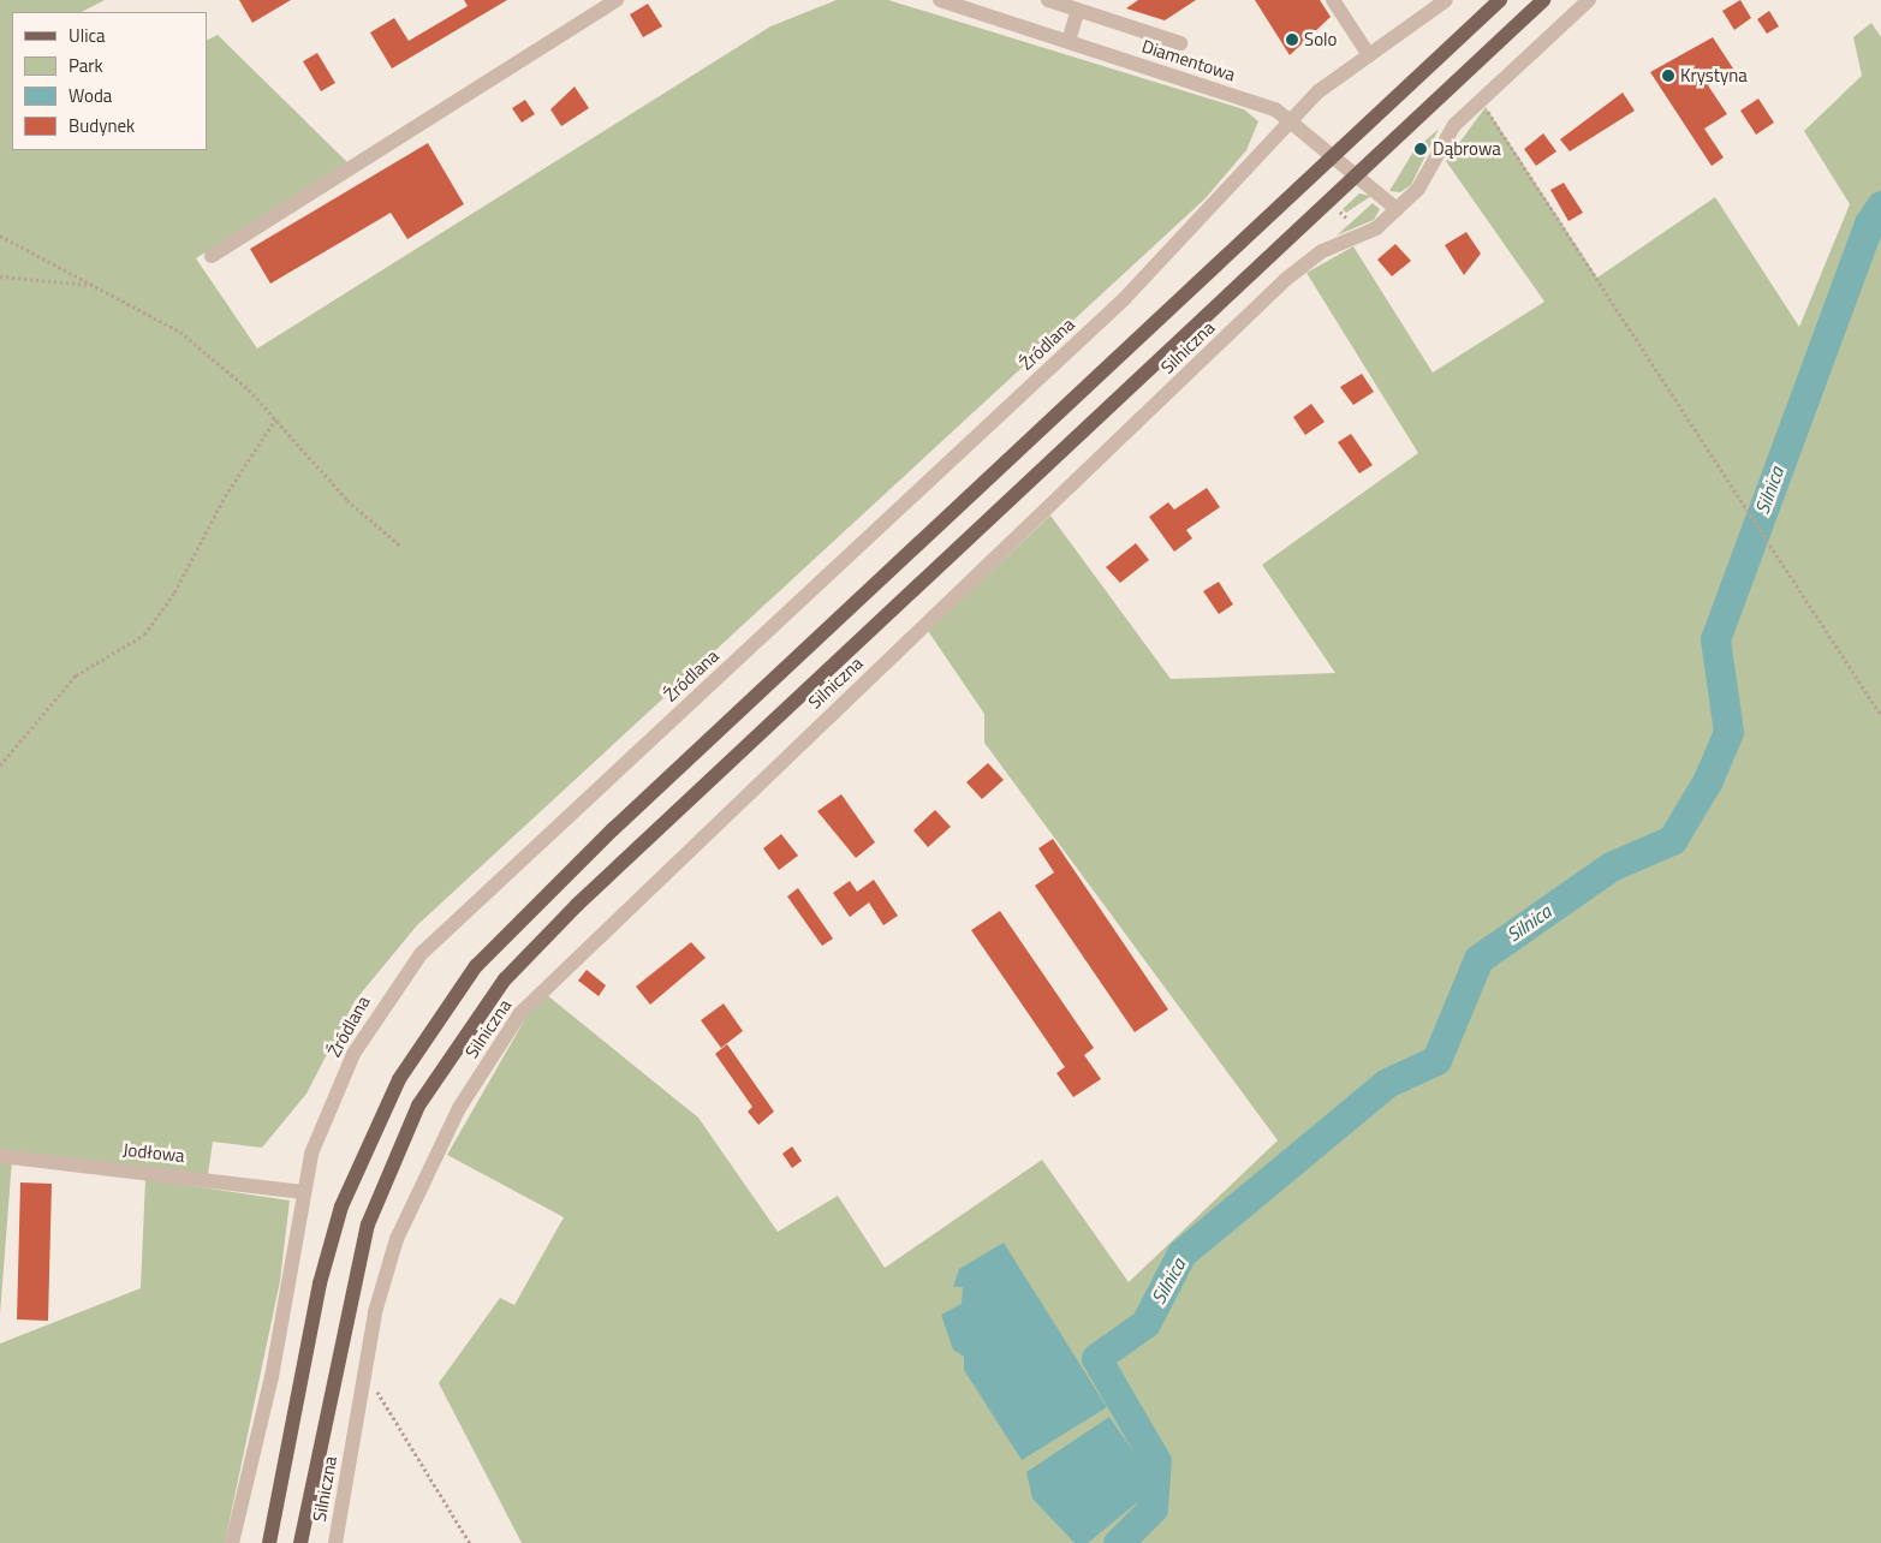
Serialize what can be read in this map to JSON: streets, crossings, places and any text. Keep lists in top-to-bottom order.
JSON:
{
  "streets": {
    "street": [
      "Diamentowa",
      "Źródlana",
      "Silniczna",
      "Jodłowa"
    ]
  },
  "crossings": [
    ["Diamentowa", "Źródlana"],
    ["Diamentowa", "Silniczna"],
    ["Źródlana", "Jodłowa"]
  ],
  "water": ["Silnica"],
  "places": ["Solo", "Krystyna", "Dąbrowa"],
  "legend": [
    "Ulica",
    "Park",
    "Woda",
    "Budynek"
  ]
}
